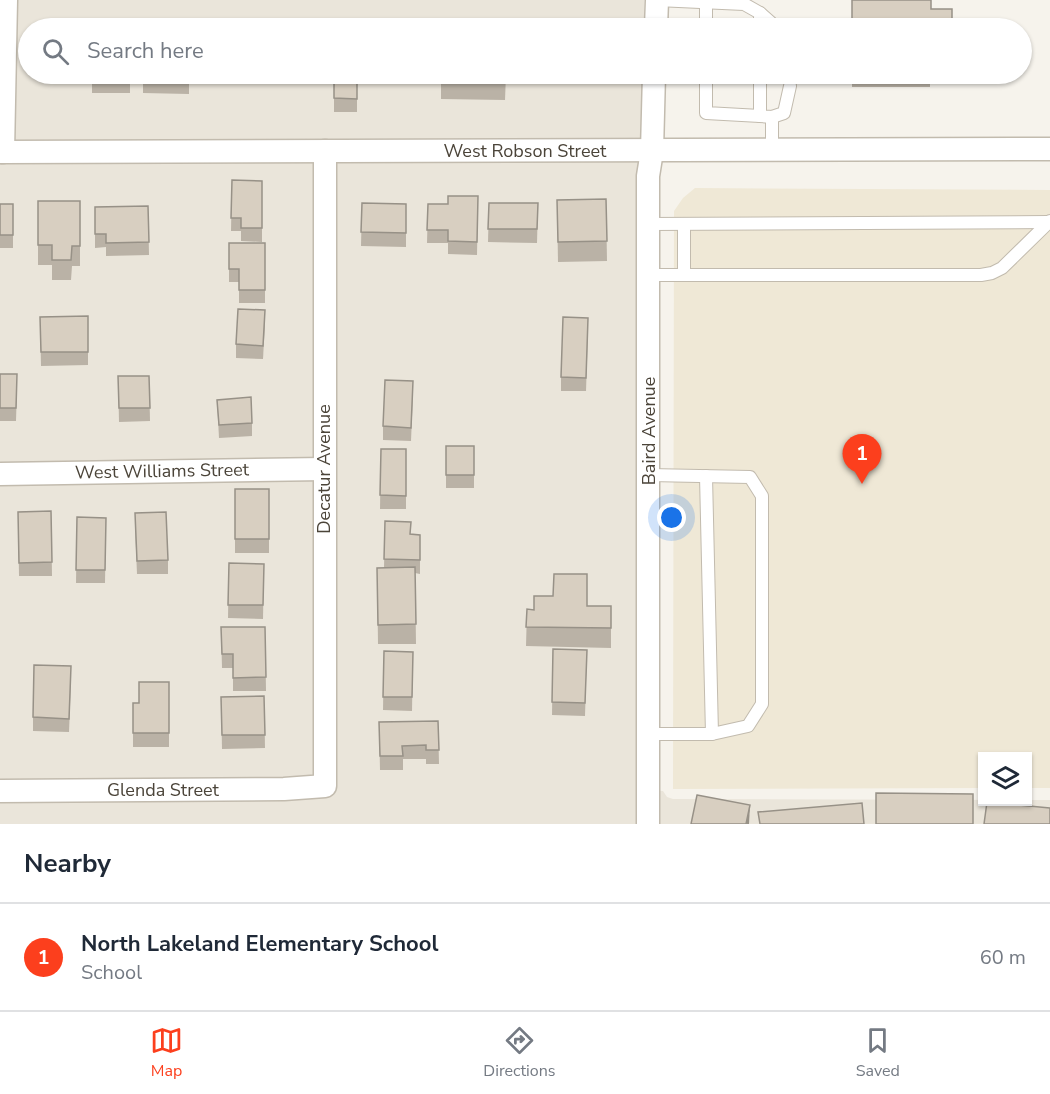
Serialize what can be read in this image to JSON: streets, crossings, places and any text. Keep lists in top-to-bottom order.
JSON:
{
  "streets": {
    "street": [
      "West Robson Street",
      "Baird Avenue",
      "Decatur Avenue",
      "West Williams Street",
      "Glenda Street"
    ]
  },
  "crossings": [
    ["West Robson Street", "Baird Avenue"],
    ["West Robson Street", "Decatur Avenue"],
    ["Decatur Avenue", "West Williams Street"],
    ["Decatur Avenue", "Glenda Street"]
  ],
  "page": {
    "search": "Search here",
    "pins": "1",
    "heading": "Nearby",
    "list": [
      {
        "mark": "1",
        "name": "North Lakeland Elementary School",
        "note": "School",
        "value": "60 m"
      }
    ],
    "nav": ["Map", "Directions", "Saved"]
  }
}
